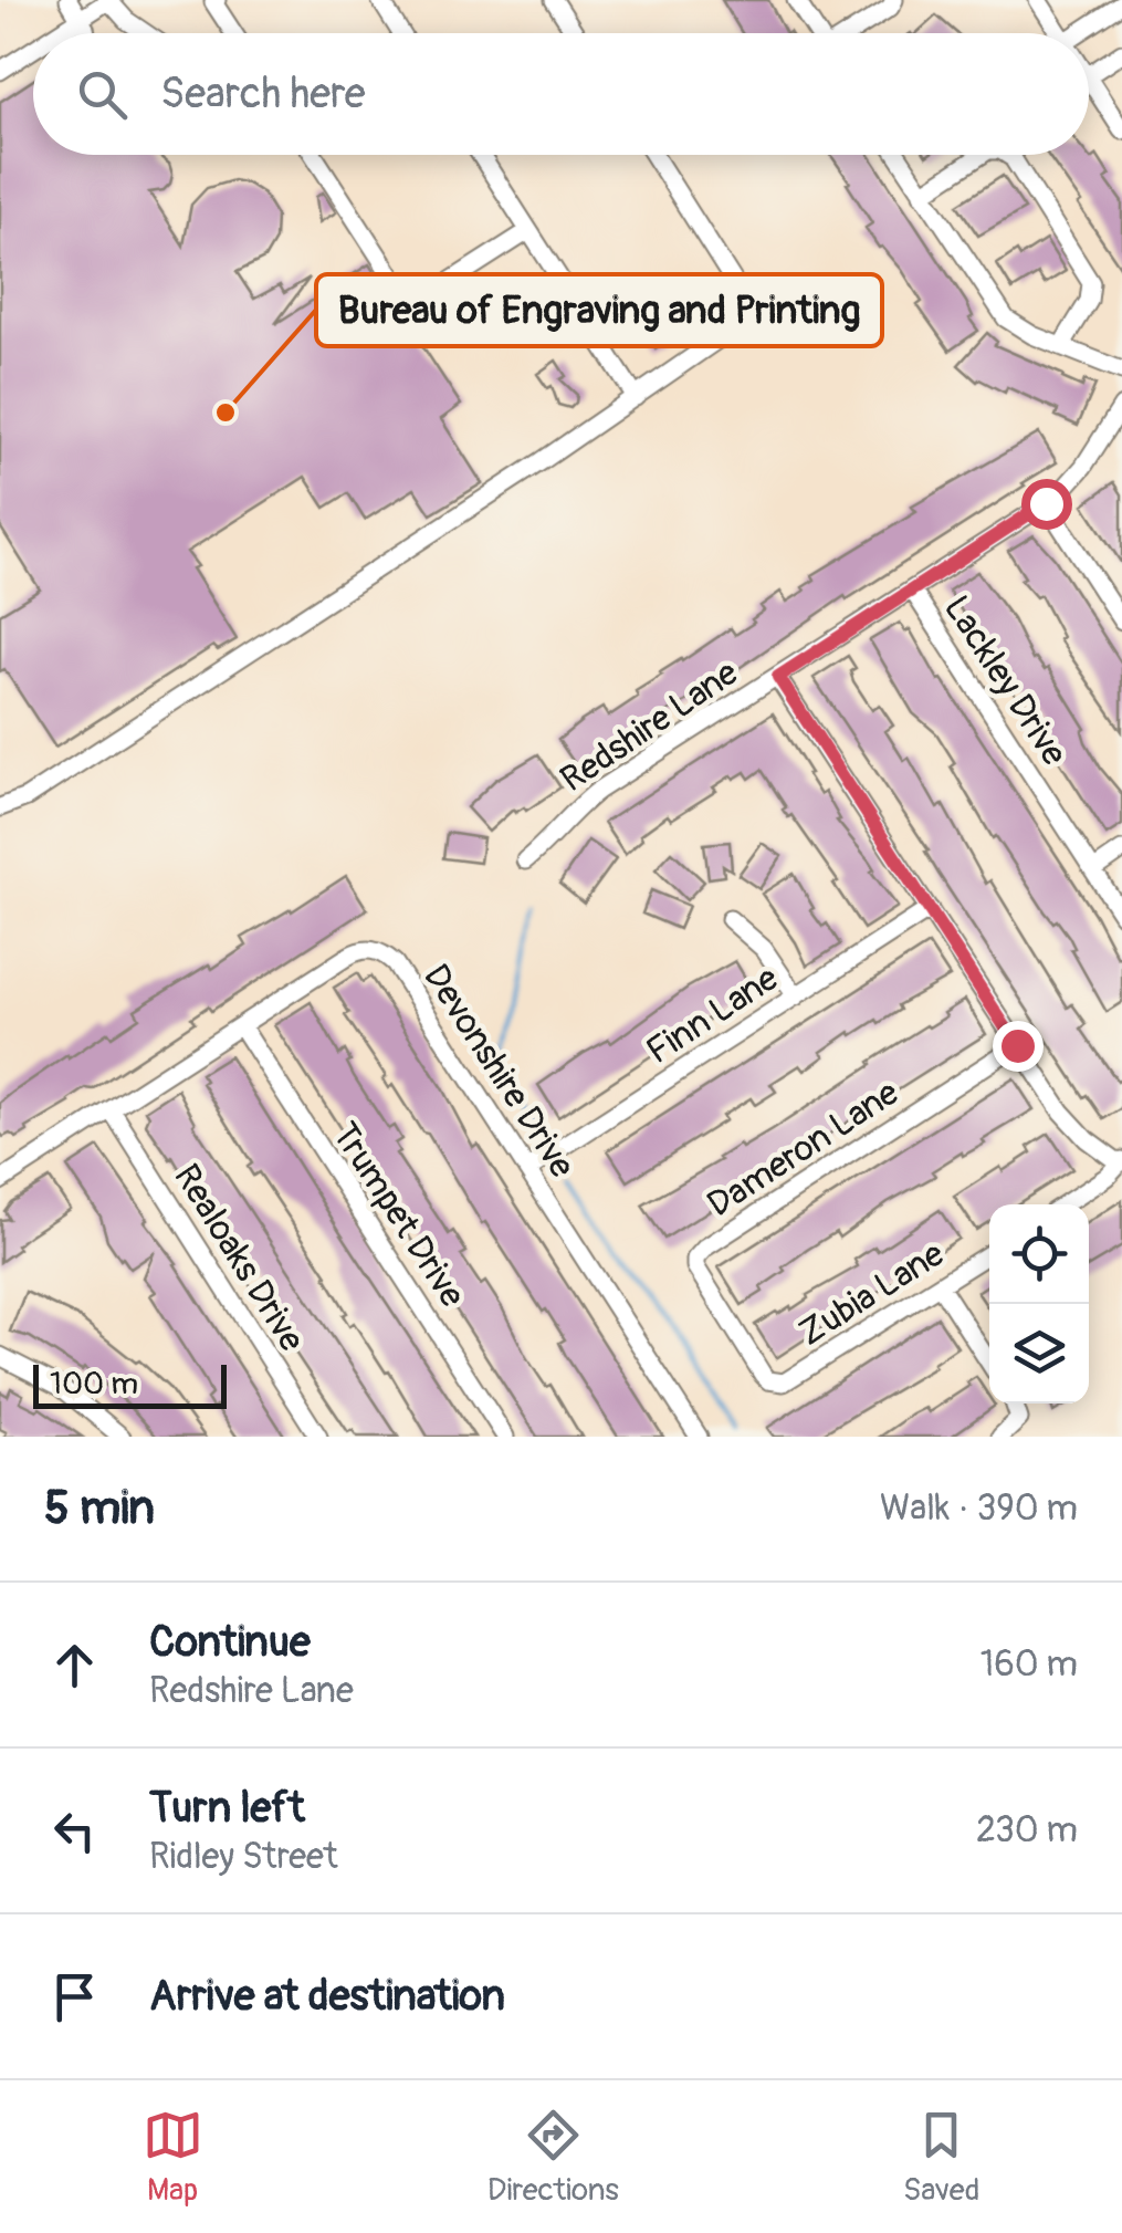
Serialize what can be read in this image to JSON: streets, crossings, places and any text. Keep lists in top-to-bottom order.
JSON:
{
  "streets": {
    "street": [
      "Lackley Drive",
      "Redshire Lane",
      "Finn Lane",
      "Devonshire Drive",
      "Dameron Lane",
      "Trumpet Drive",
      "Realoaks Drive",
      "Zubia Lane"
    ]
  },
  "crossings": [
    ["Lackley Drive", "Redshire Lane"],
    ["Finn Lane", "Devonshire Drive"],
    ["Devonshire Drive", "Trumpet Drive"],
    ["Devonshire Drive", "Realoaks Drive"],
    ["Dameron Lane", "Zubia Lane"]
  ],
  "places": ["Bureau of Engraving and Printing"],
  "scale_bar": "100 m",
  "page": {
    "search": "Search here",
    "scale": "100 m",
    "heading": ["5 min", "Walk · 390 m"],
    "list": [
      ["Continue", "Redshire Lane", "160 m"],
      ["Turn left", "Ridley Street", "230 m"],
      "Arrive at destination"
    ],
    "nav": ["Map", "Directions", "Saved"]
  }
}
